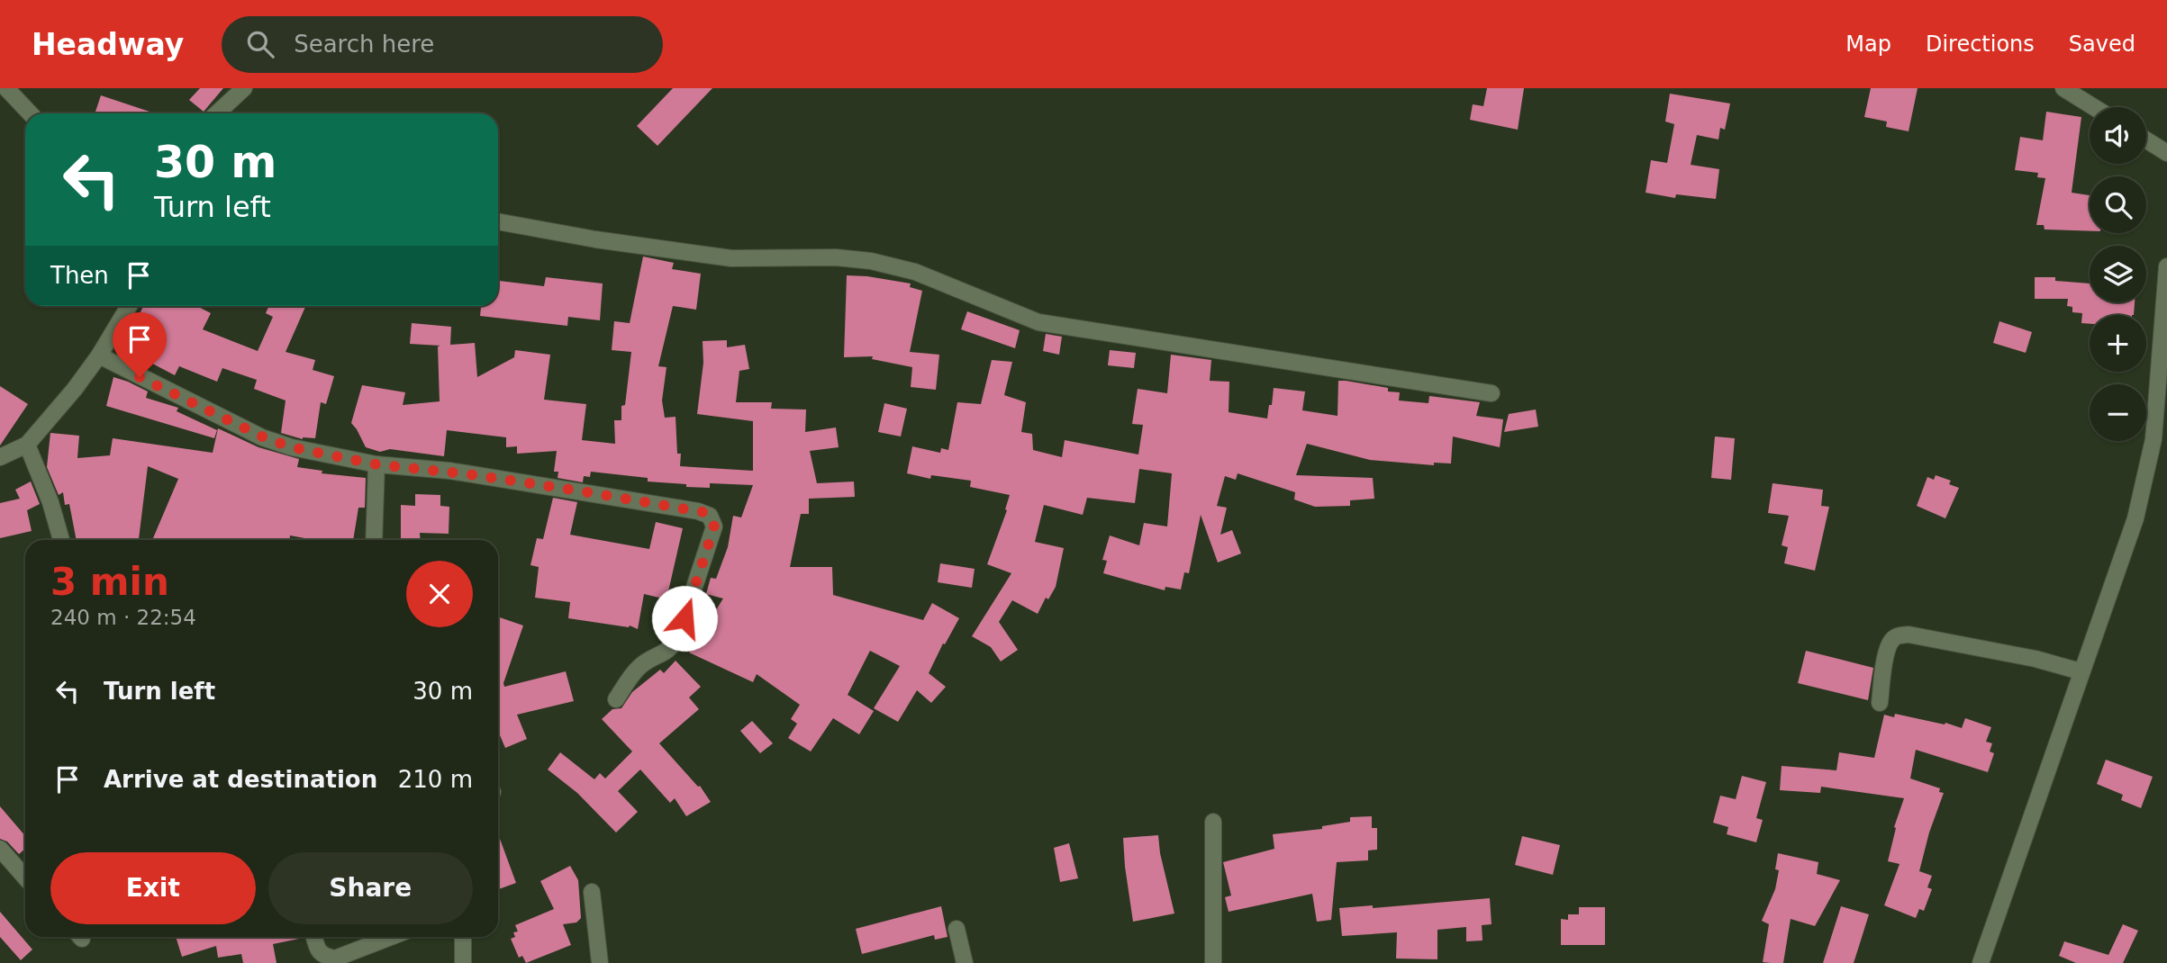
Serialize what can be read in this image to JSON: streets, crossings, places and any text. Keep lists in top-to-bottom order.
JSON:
{
  "page": {
    "header": "Headway",
    "search": "Search here",
    "nav": ["Map", "Directions", "Saved"],
    "map_buttons": ["+", "−"],
    "turn": ["30 m", "Turn left"],
    "then": "Then",
    "heading": ["3 min", "240 m · 22:54"],
    "list": [
      {
        "name": "Turn left",
        "value": "30 m"
      },
      {
        "name": "Arrive at destination",
        "value": "210 m"
      }
    ],
    "buttons": ["Exit", "Share"]
  }
}
